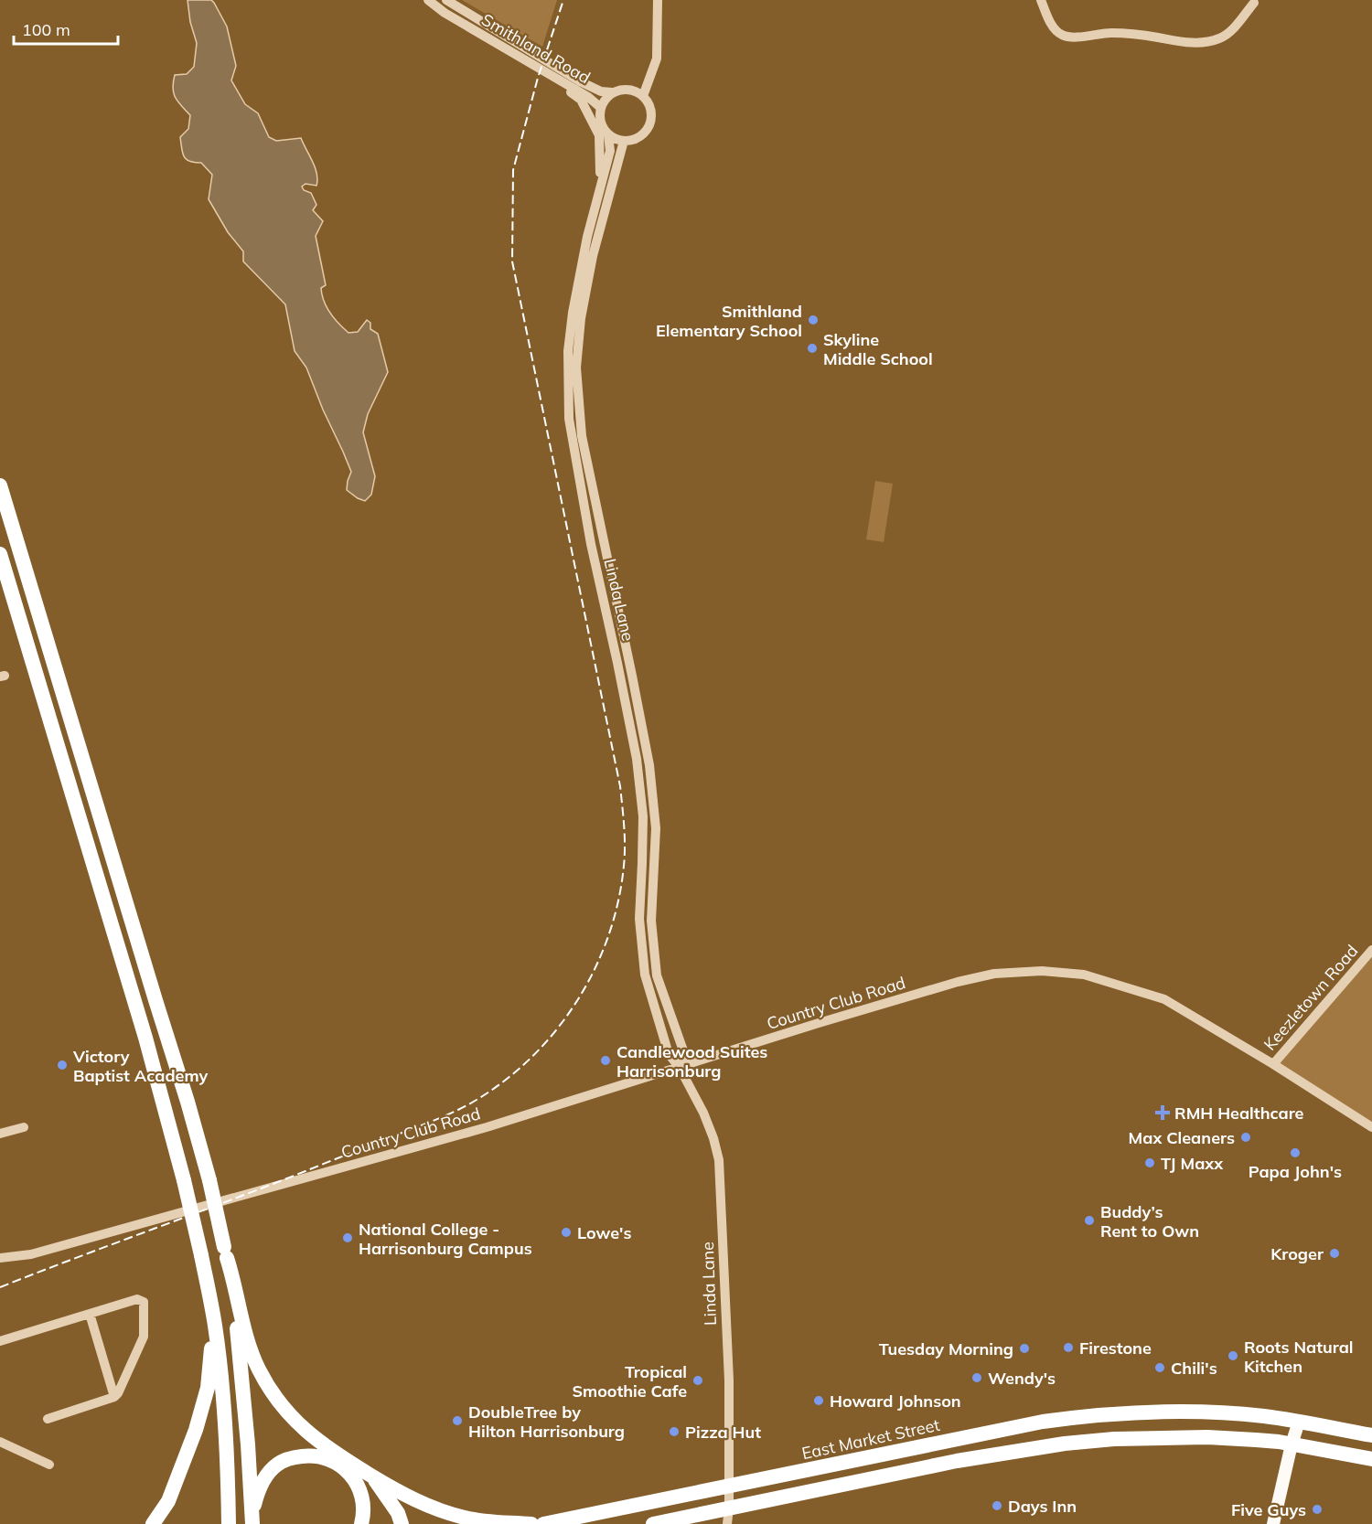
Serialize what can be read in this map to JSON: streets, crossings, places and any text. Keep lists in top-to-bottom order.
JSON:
{
  "streets": {
    "highway": ["East Market Street"],
    "street": [
      "Smithland Road",
      "Linda Lane",
      "Keezletown Road",
      "Country Club Road"
    ]
  },
  "crossings": [
    ["Smithland Road", "Linda Lane"],
    ["Linda Lane", "Country Club Road"],
    ["Linda Lane", "East Market Street"],
    ["Keezletown Road", "Country Club Road"]
  ],
  "places": {
    "other": [
      "Smithland Elementary School",
      "Skyline Middle School",
      "Candlewood Suites Harrisonburg",
      "Victory Baptist Academy",
      "Max Cleaners",
      "Papa John's",
      "TJ Maxx",
      "Buddy’s Rent to Own",
      "Lowe's",
      "National College - Harrisonburg Campus",
      "Kroger",
      "Firestone",
      "Tuesday Morning",
      "Roots Natural Kitchen",
      "Chili's",
      "Wendy's",
      "Tropical Smoothie Cafe",
      "Howard Johnson",
      "DoubleTree by Hilton Harrisonburg",
      "Pizza Hut",
      "Days Inn",
      "Five Guys"
    ],
    "health": ["RMH Healthcare"]
  },
  "scale_bar": "100 m"
}
